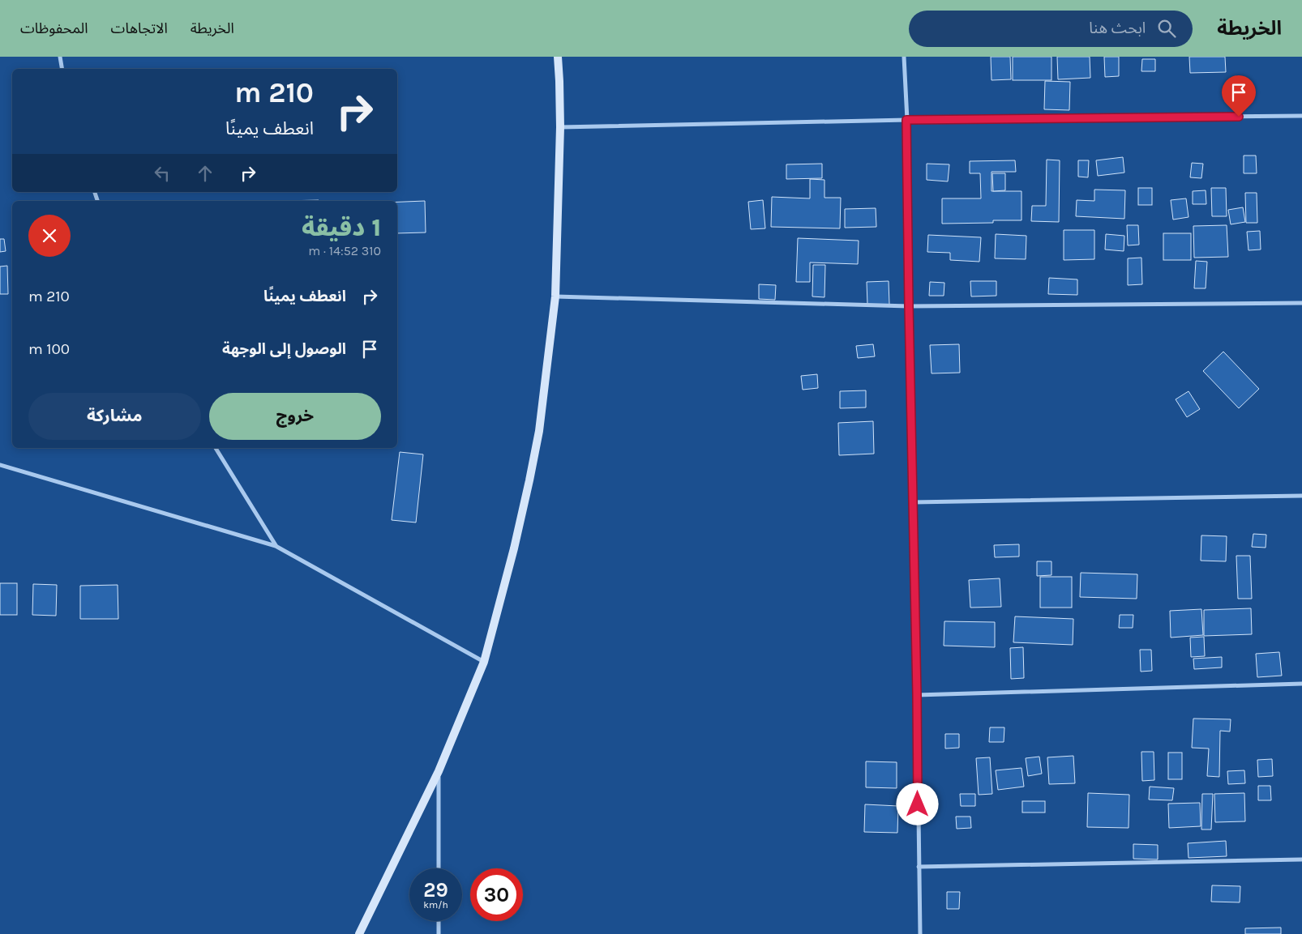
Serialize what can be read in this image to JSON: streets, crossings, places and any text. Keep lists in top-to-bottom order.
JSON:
{
  "page": {
    "header": "الخريطة",
    "search": "ابحث هنا",
    "nav": ["الخريطة", "الاتجاهات", "المحفوظات"],
    "turn": ["210 m", "انعطف يمينًا"],
    "heading": ["1 دقيقة", "310 m · 14:52"],
    "list": [
      {
        "name": "انعطف يمينًا",
        "value": "210 m"
      },
      {
        "name": "الوصول إلى الوجهة",
        "value": "100 m"
      }
    ],
    "buttons": ["خروج", "مشاركة"],
    "speed": "29 km/h",
    "limit": "30"
  }
}
